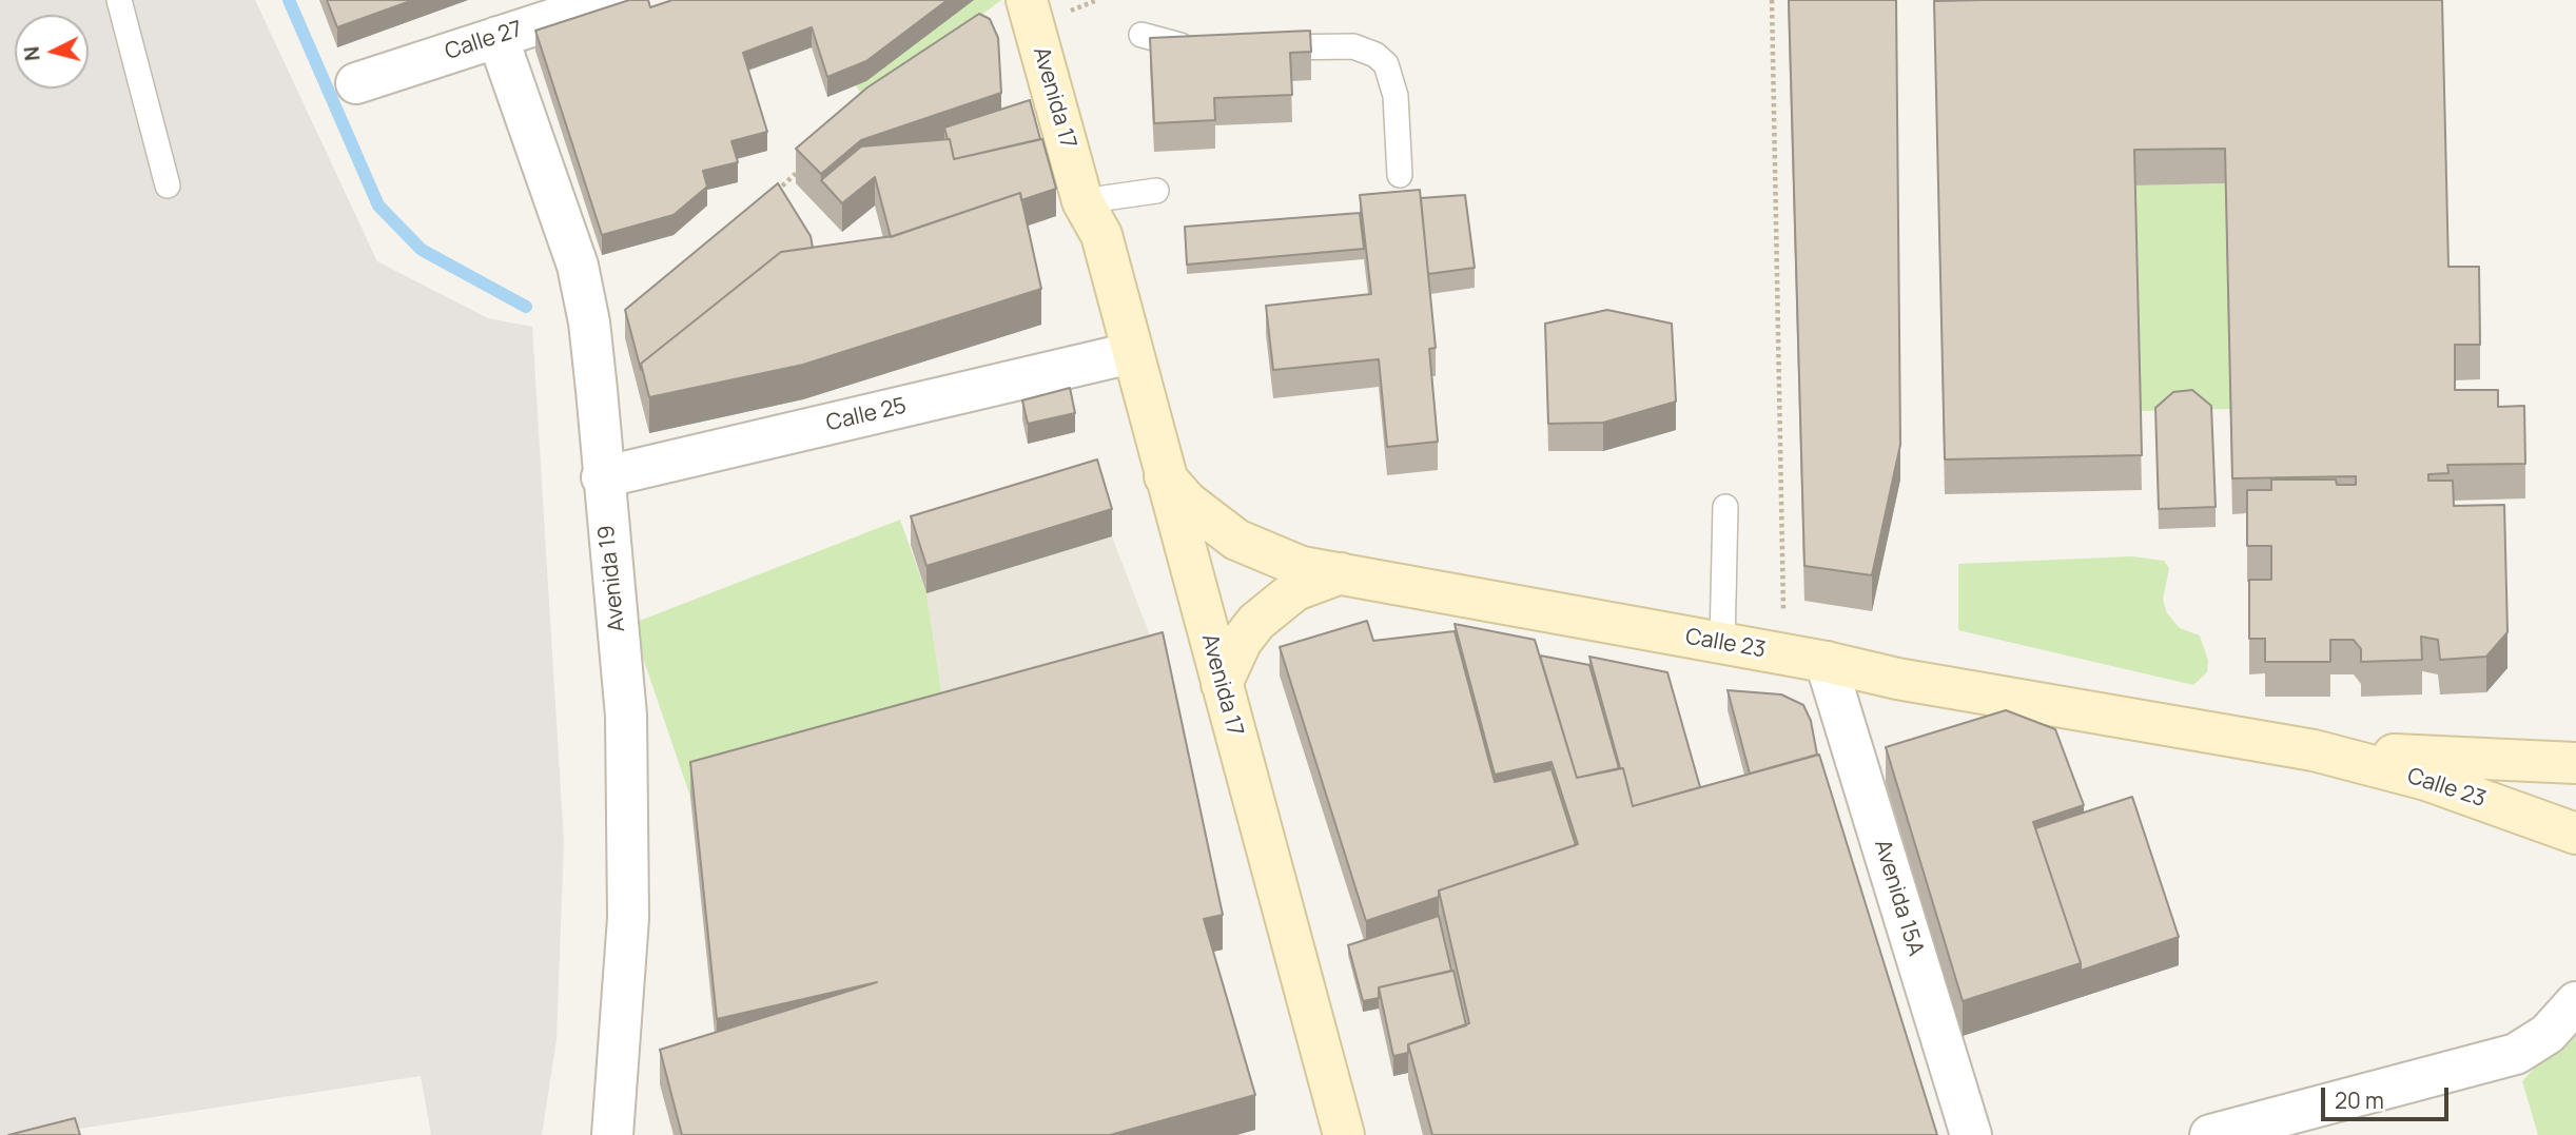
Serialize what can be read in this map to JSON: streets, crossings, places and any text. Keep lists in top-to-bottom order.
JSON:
{
  "streets": {
    "main road": ["Avenida 17", "Calle 23"],
    "street": [
      "Calle 27",
      "Calle 25",
      "Avenida 19",
      "Avenida 15A"
    ]
  },
  "crossings": [
    ["Calle 27", "Avenida 19"],
    ["Avenida 17", "Calle 25"],
    ["Avenida 17", "Calle 23"],
    ["Calle 25", "Avenida 19"],
    ["Calle 23", "Avenida 15A"]
  ],
  "scale_bar": "20 m",
  "north": "left"
}
